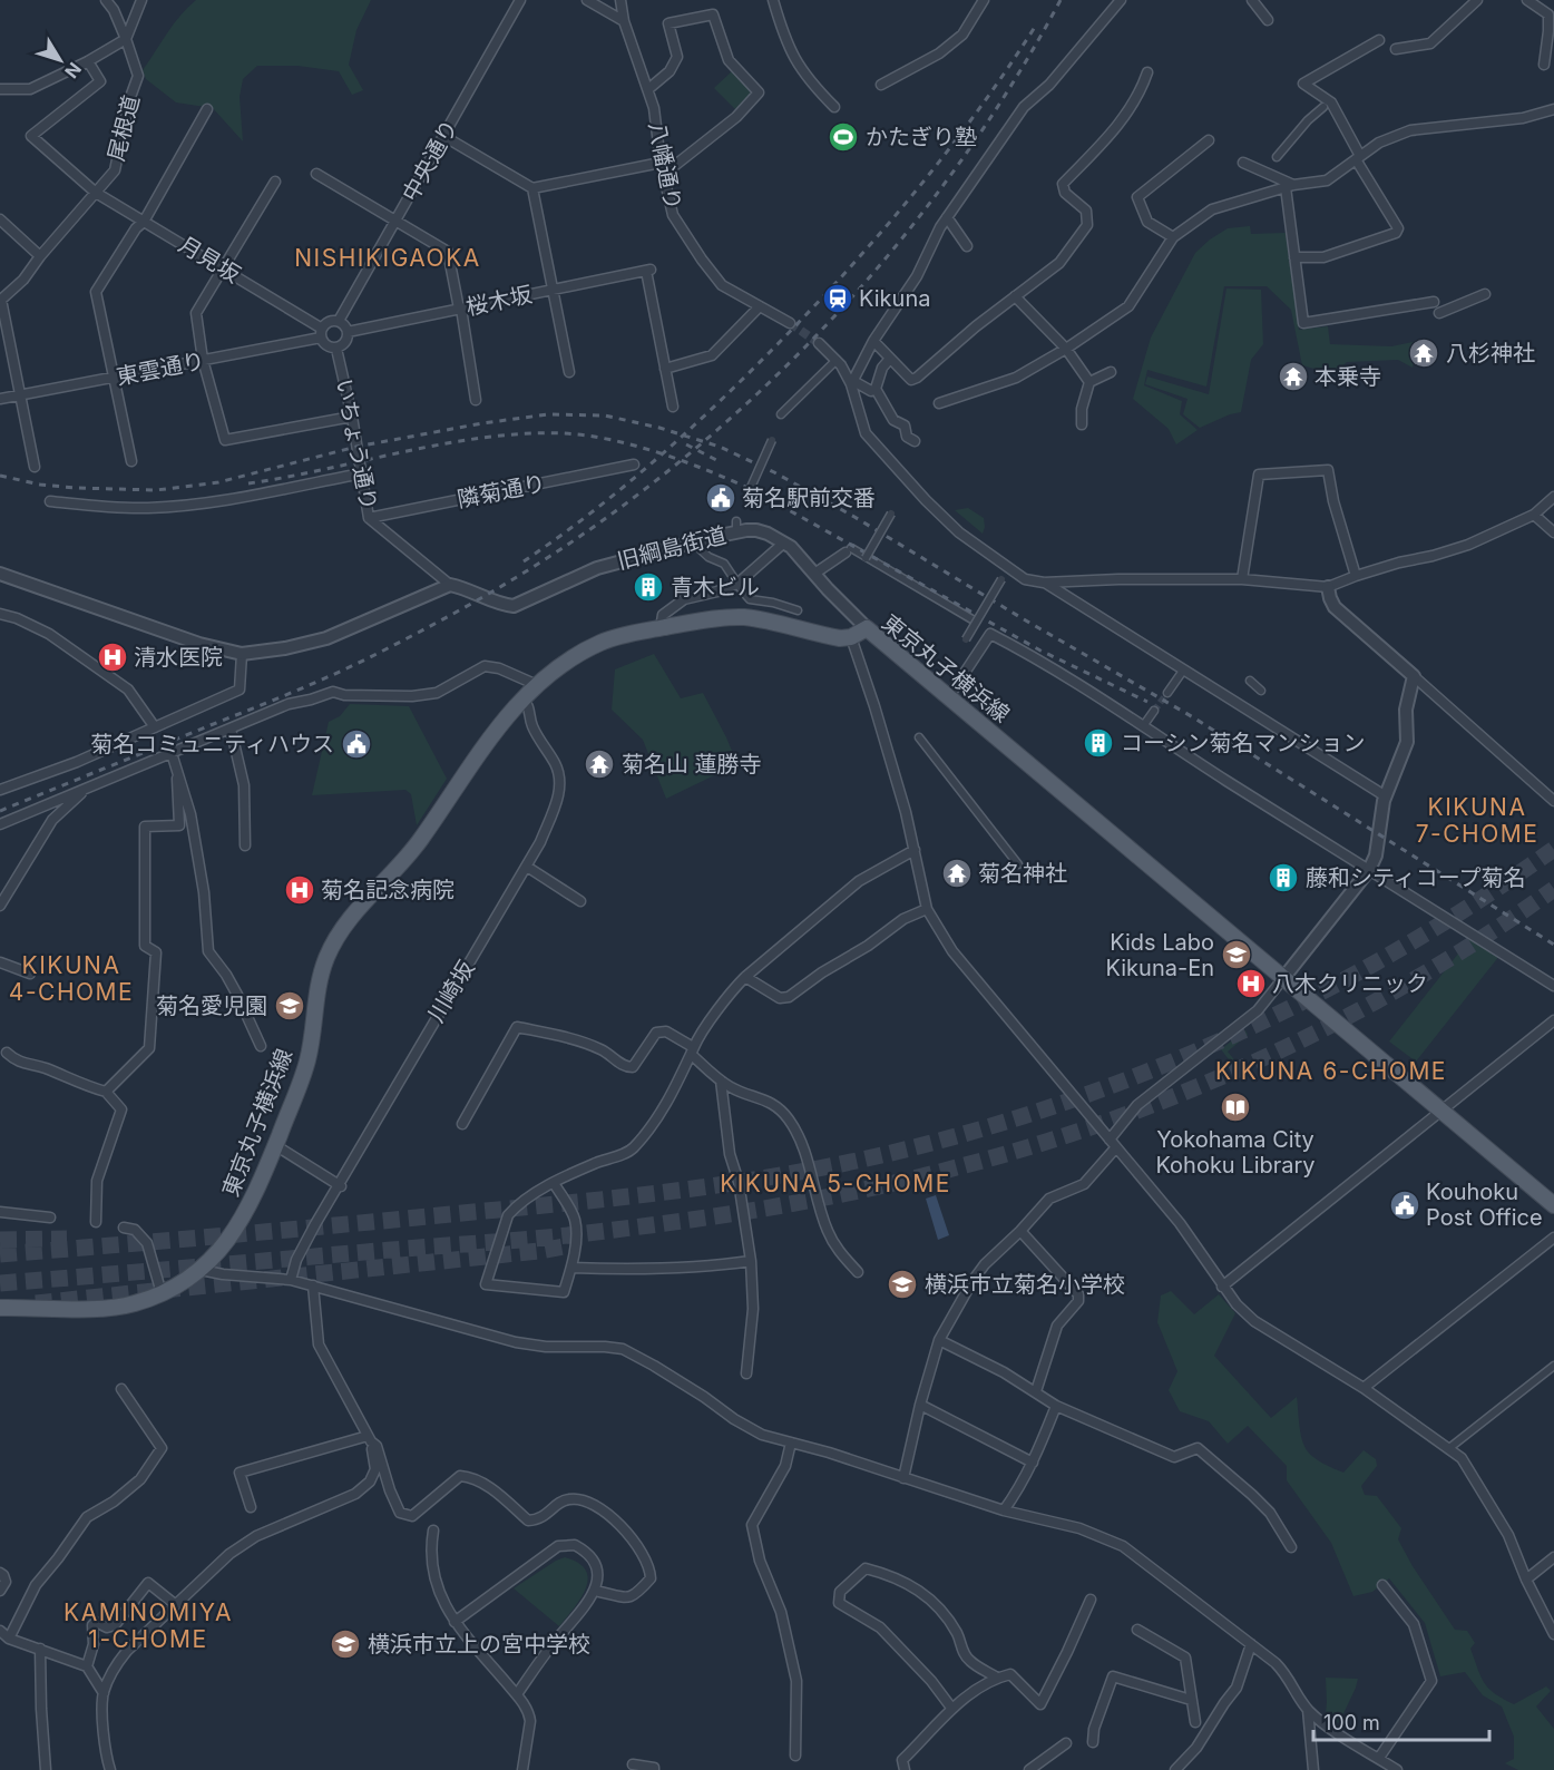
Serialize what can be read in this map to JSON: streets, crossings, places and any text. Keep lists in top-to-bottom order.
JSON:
{
  "streets": {
    "main road": ["東京丸子横浜線"],
    "street": [
      "尾根道",
      "中央通り",
      "八幡通り",
      "月見坂",
      "桜木坂",
      "東雲通り",
      "いちょう通り",
      "隣菊通り",
      "旧綱島街道",
      "川崎坂"
    ]
  },
  "crossings": [
    ["尾根道", "月見坂"],
    ["中央通り", "月見坂"],
    ["中央通り", "桜木坂"],
    ["中央通り", "東雲通り"],
    ["中央通り", "いちょう通り"],
    ["月見坂", "桜木坂"],
    ["月見坂", "東雲通り"],
    ["月見坂", "いちょう通り"],
    ["桜木坂", "東雲通り"],
    ["桜木坂", "いちょう通り"],
    ["東雲通り", "いちょう通り"],
    ["いちょう通り", "隣菊通り"],
    ["いちょう通り", "旧綱島街道"],
    ["旧綱島街道", "東京丸子横浜線"],
    ["東京丸子横浜線", "川崎坂"]
  ],
  "districts": [
    "NISHIKIGAOKA",
    "KIKUNA 7-CHOME",
    "KIKUNA 4-CHOME",
    "KIKUNA 6-CHOME",
    "KIKUNA 5-CHOME",
    "KAMINOMIYA 1-CHOME"
  ],
  "places": {
    "sports": ["かたぎり塾"],
    "station": ["Kikuna"],
    "temple": [
      "八杉神社",
      "本乗寺",
      "菊名山 蓮勝寺",
      "菊名神社"
    ],
    "public building": ["菊名駅前交番", "菊名コミュニティハウス", "Kouhoku Post Office"],
    "building": ["青木ビル", "コーシン菊名マンション", "藤和シティコープ菊名"],
    "hospital": ["清水医院", "菊名記念病院", "八木クリニック"],
    "school or university": [
      "Kids Labo Kikuna-En",
      "菊名愛児園",
      "横浜市立菊名小学校",
      "横浜市立上の宮中学校"
    ],
    "library": ["Yokohama City Kohoku Library"]
  },
  "scale_bar": "100 m",
  "north": "bottom right"
}
